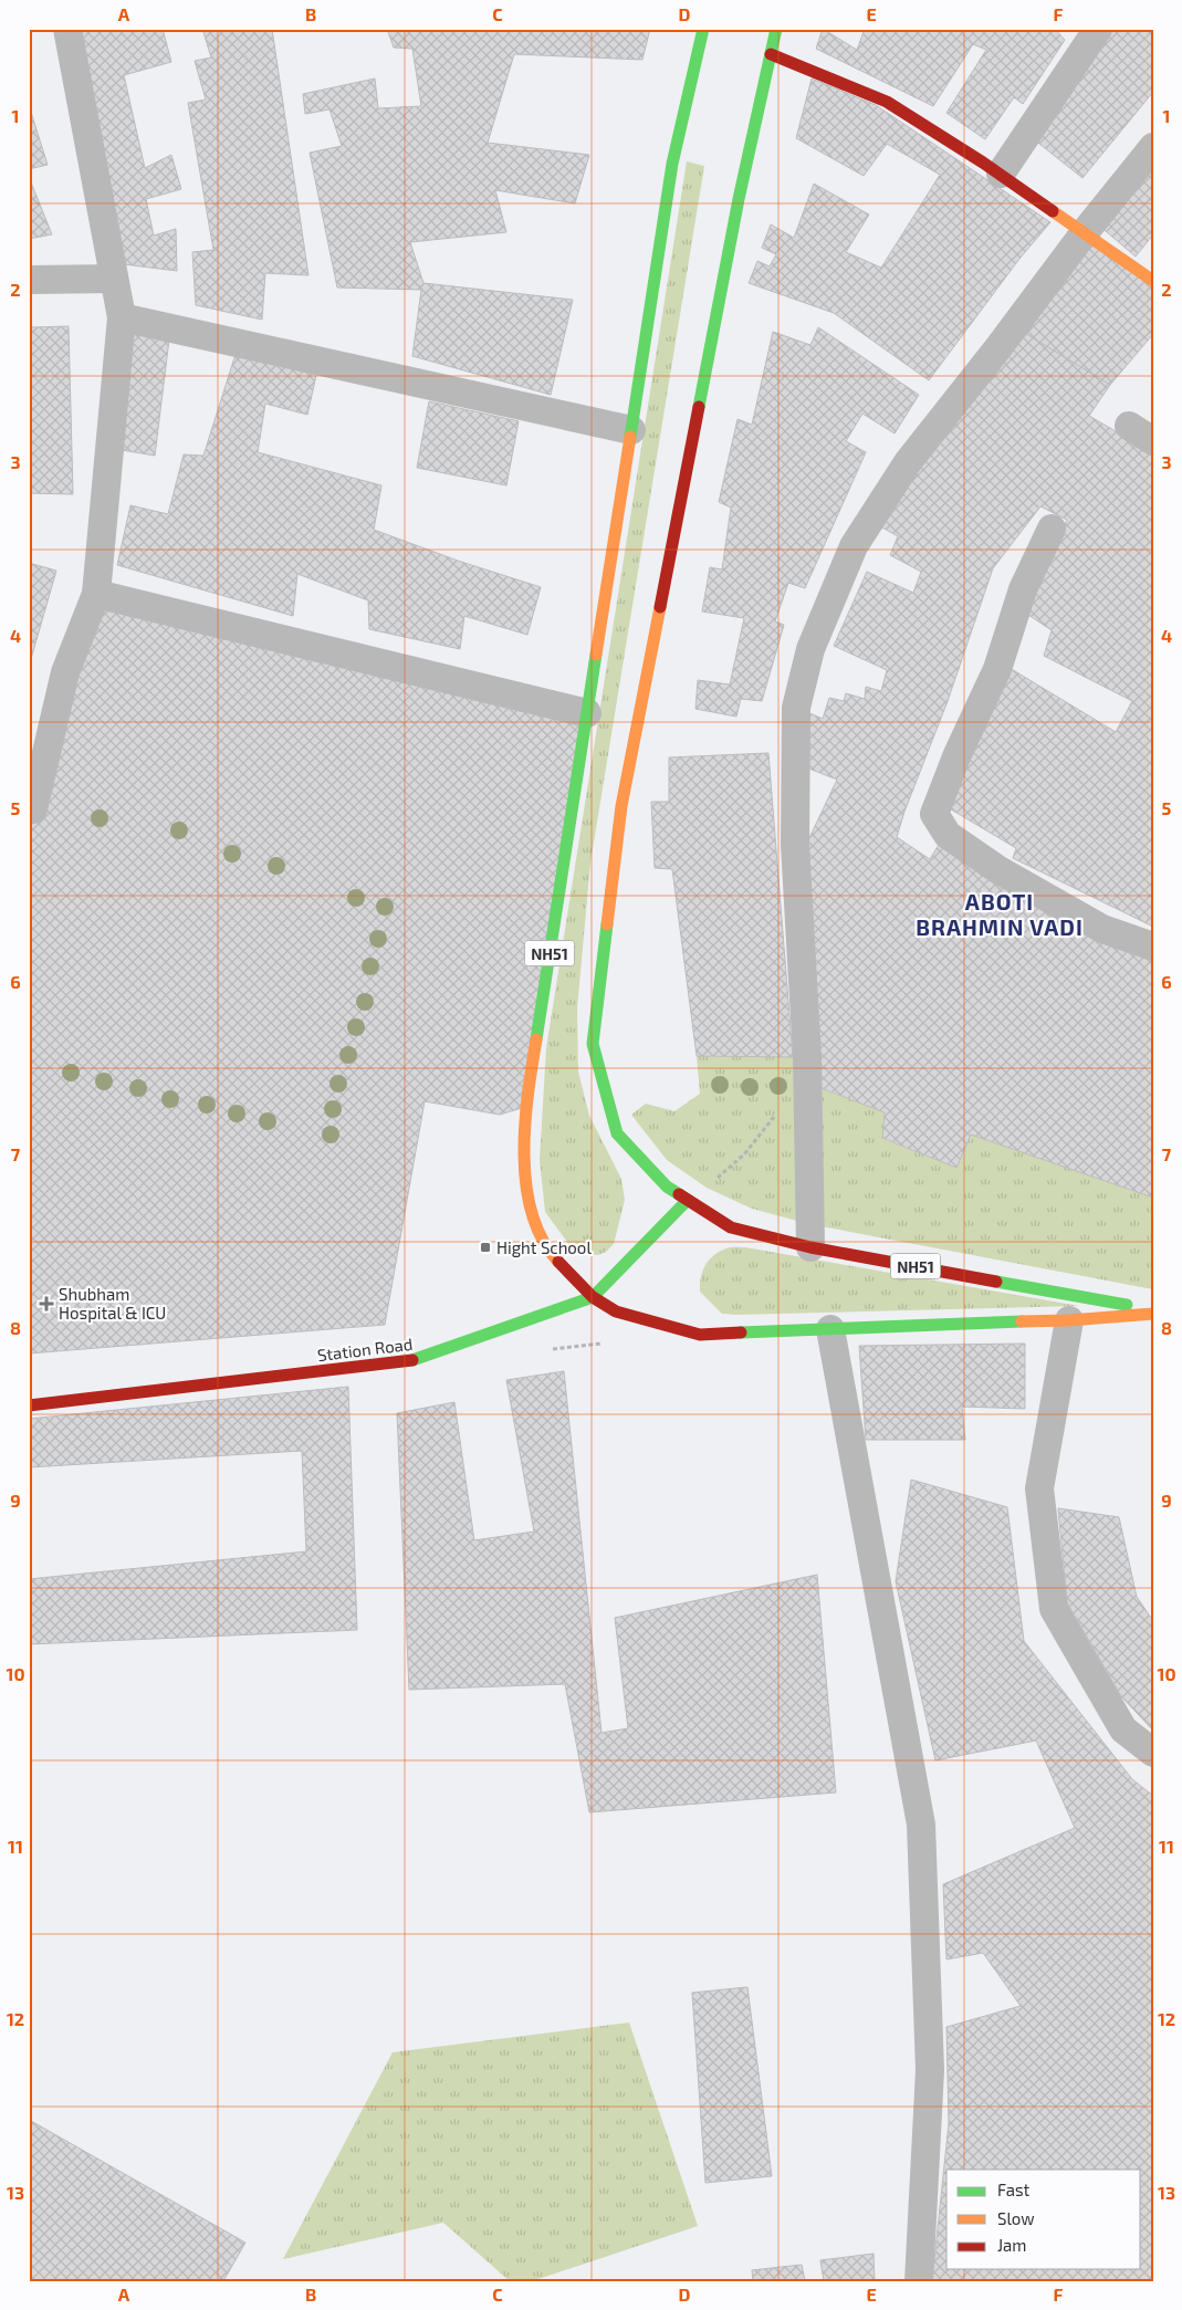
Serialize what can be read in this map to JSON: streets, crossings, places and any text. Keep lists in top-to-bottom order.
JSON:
{
  "streets": {
    "main road": ["NH51", "Station Road"]
  },
  "crossings": [
    ["NH51", "Station Road"]
  ],
  "districts": ["ABOTI BRAHMIN VADI"],
  "places": {
    "transit": ["Hight School"],
    "health": ["Shubham Hospital & ICU"]
  },
  "legend": ["Fast", "Slow", "Jam"],
  "grid": {
    "columns": [
      "A",
      "B",
      "C",
      "D",
      "E",
      "F"
    ],
    "rows": [
      "1",
      "2",
      "3",
      "4",
      "5",
      "6",
      "7",
      "8",
      "9",
      "10",
      "11",
      "12",
      "13"
    ]
  }
}
